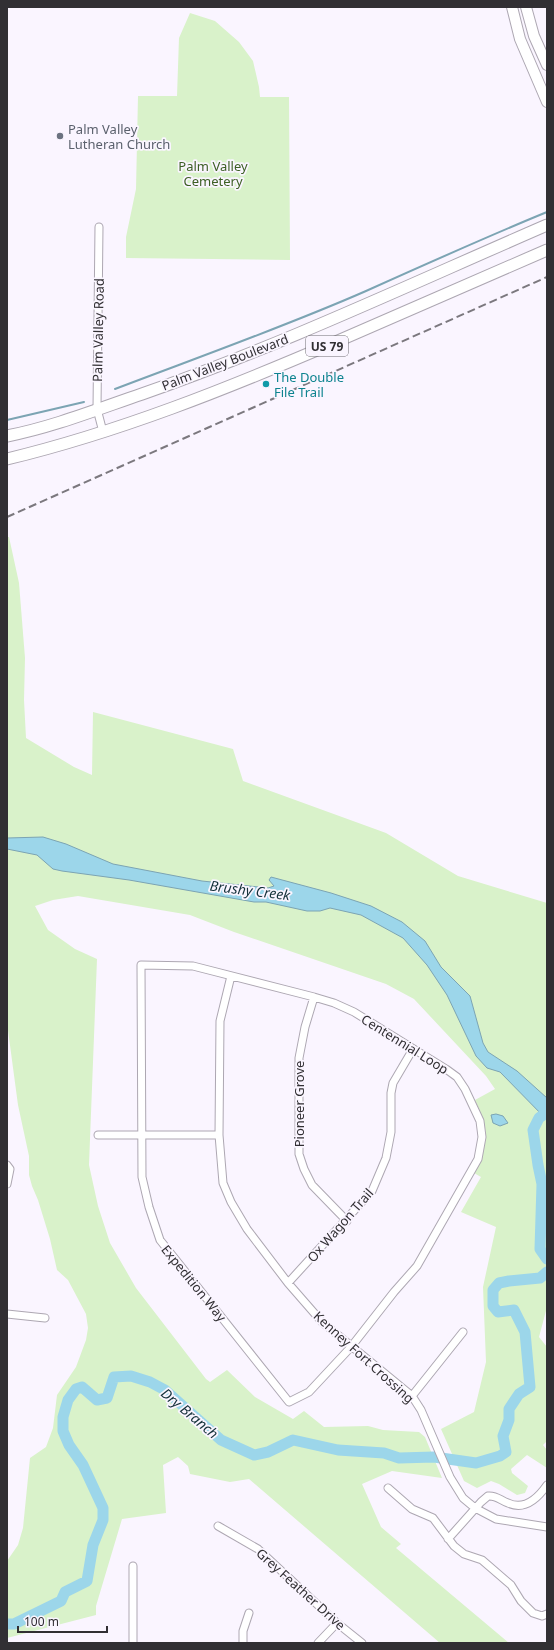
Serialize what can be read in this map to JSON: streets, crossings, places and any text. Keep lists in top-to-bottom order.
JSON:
{
  "streets": {
    "highway": ["US 79", "Palm Valley Boulevard"],
    "street": [
      "Palm Valley Road",
      "Centennial Loop",
      "Pioneer Grove",
      "Ox Wagon Trail",
      "Expedition Way",
      "Kenney Fort Crossing",
      "Grey Feather Drive"
    ]
  },
  "crossings": [
    ["Palm Valley Road", "Palm Valley Boulevard"],
    ["Centennial Loop", "Pioneer Grove"],
    ["Centennial Loop", "Ox Wagon Trail"],
    ["Centennial Loop", "Expedition Way"],
    ["Centennial Loop", "Kenney Fort Crossing"],
    ["Pioneer Grove", "Ox Wagon Trail"],
    ["Ox Wagon Trail", "Kenney Fort Crossing"],
    ["Expedition Way", "Kenney Fort Crossing"]
  ],
  "water": ["Brushy Creek", "Dry Branch"],
  "parks": ["Palm Valley Cemetery"],
  "places": ["Palm Valley Lutheran Church", "The Double File Trail"],
  "scale_bar": "100 m"
}
